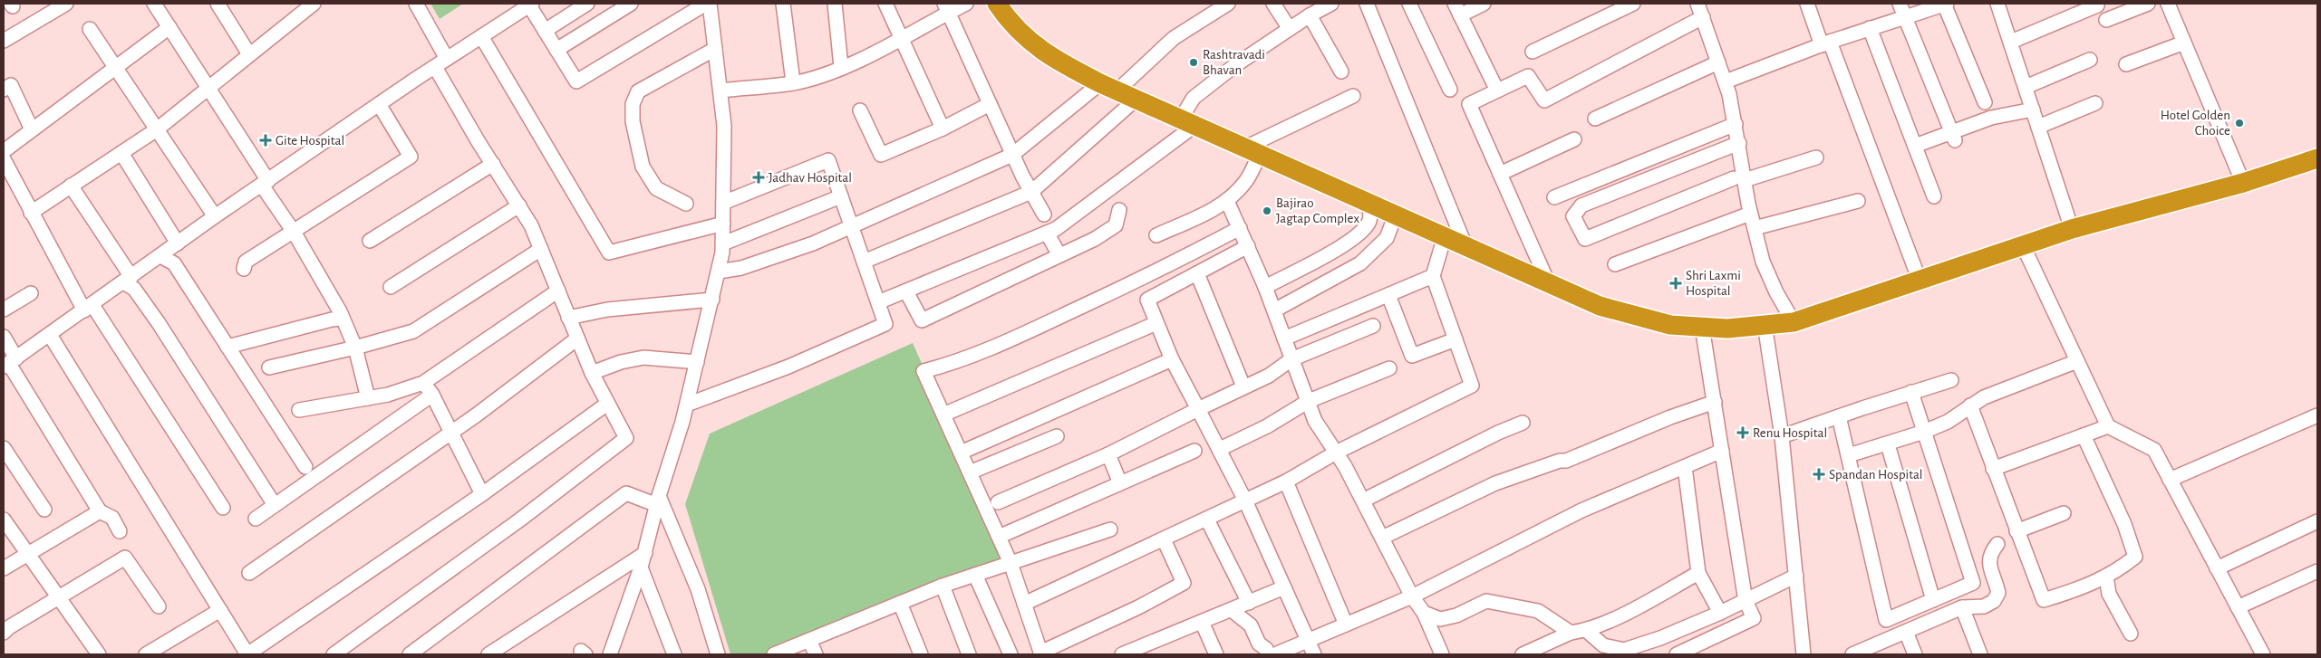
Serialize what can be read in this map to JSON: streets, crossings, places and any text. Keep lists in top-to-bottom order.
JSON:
{
  "places": {
    "other": ["Rashtravadi Bhavan", "Hotel Golden Choice", "Bajirao Jagtap Complex"],
    "health": [
      "Gite Hospital",
      "Jadhav Hospital",
      "Shri Laxmi Hospital",
      "Renu Hospital",
      "Spandan Hospital"
    ]
  }
}
